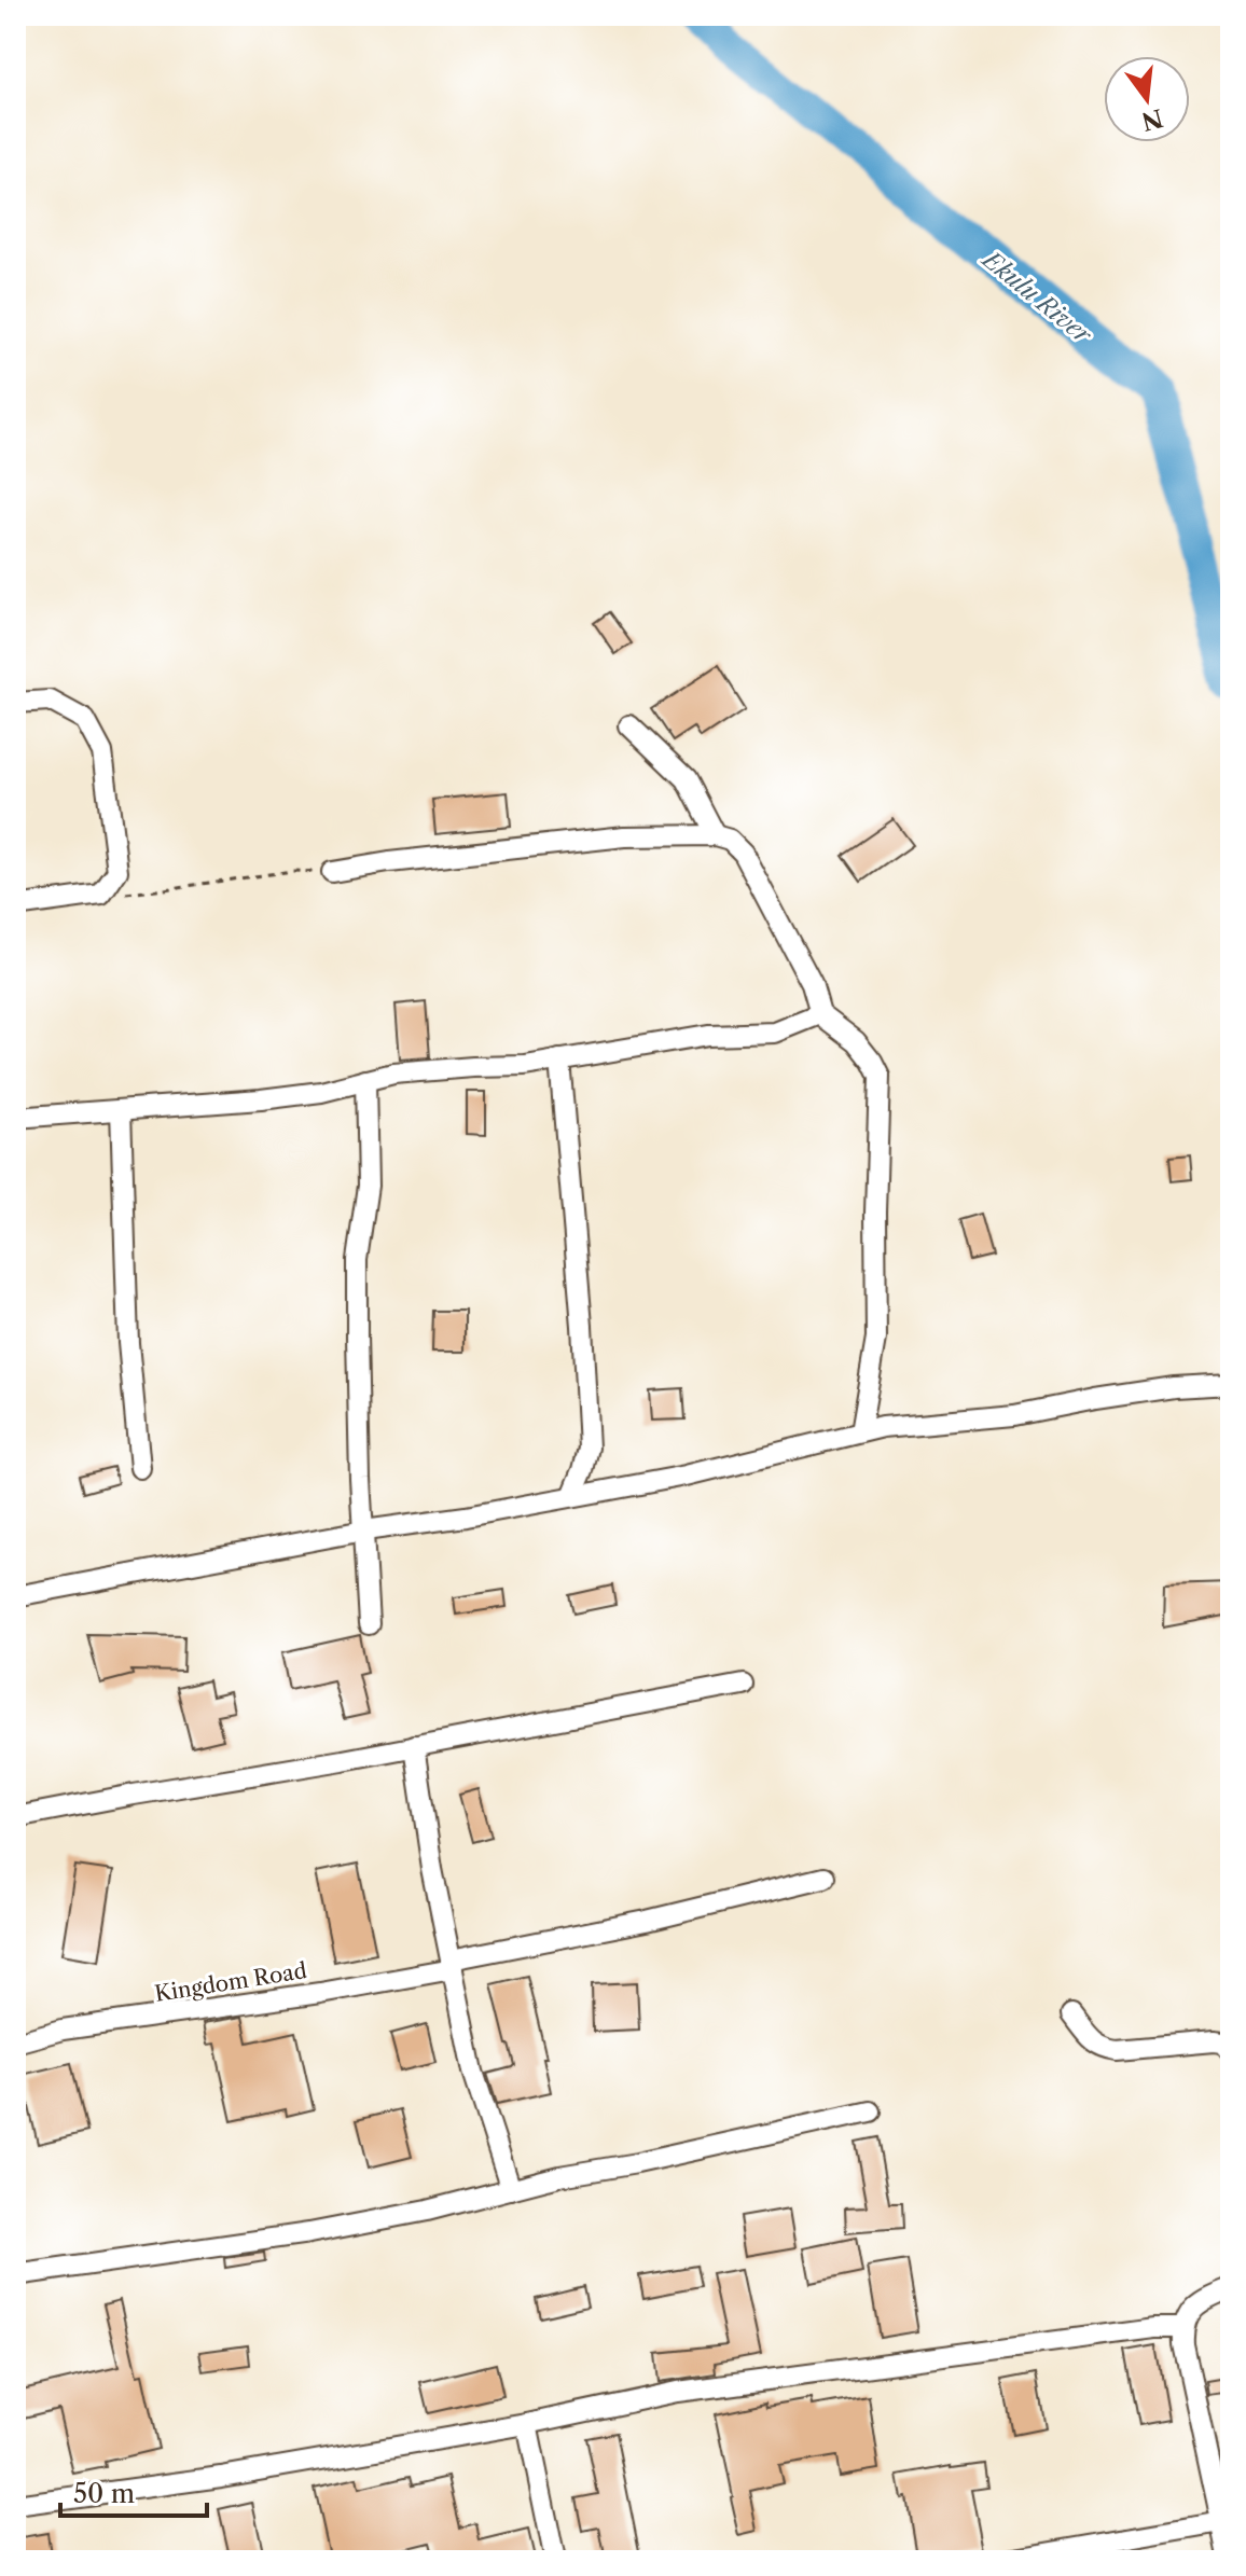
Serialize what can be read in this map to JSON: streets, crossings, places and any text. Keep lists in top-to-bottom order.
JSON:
{
  "streets": {
    "street": ["Kingdom Road"]
  },
  "water": ["Ekulu River"],
  "scale_bar": "50 m",
  "north": "bottom"
}
